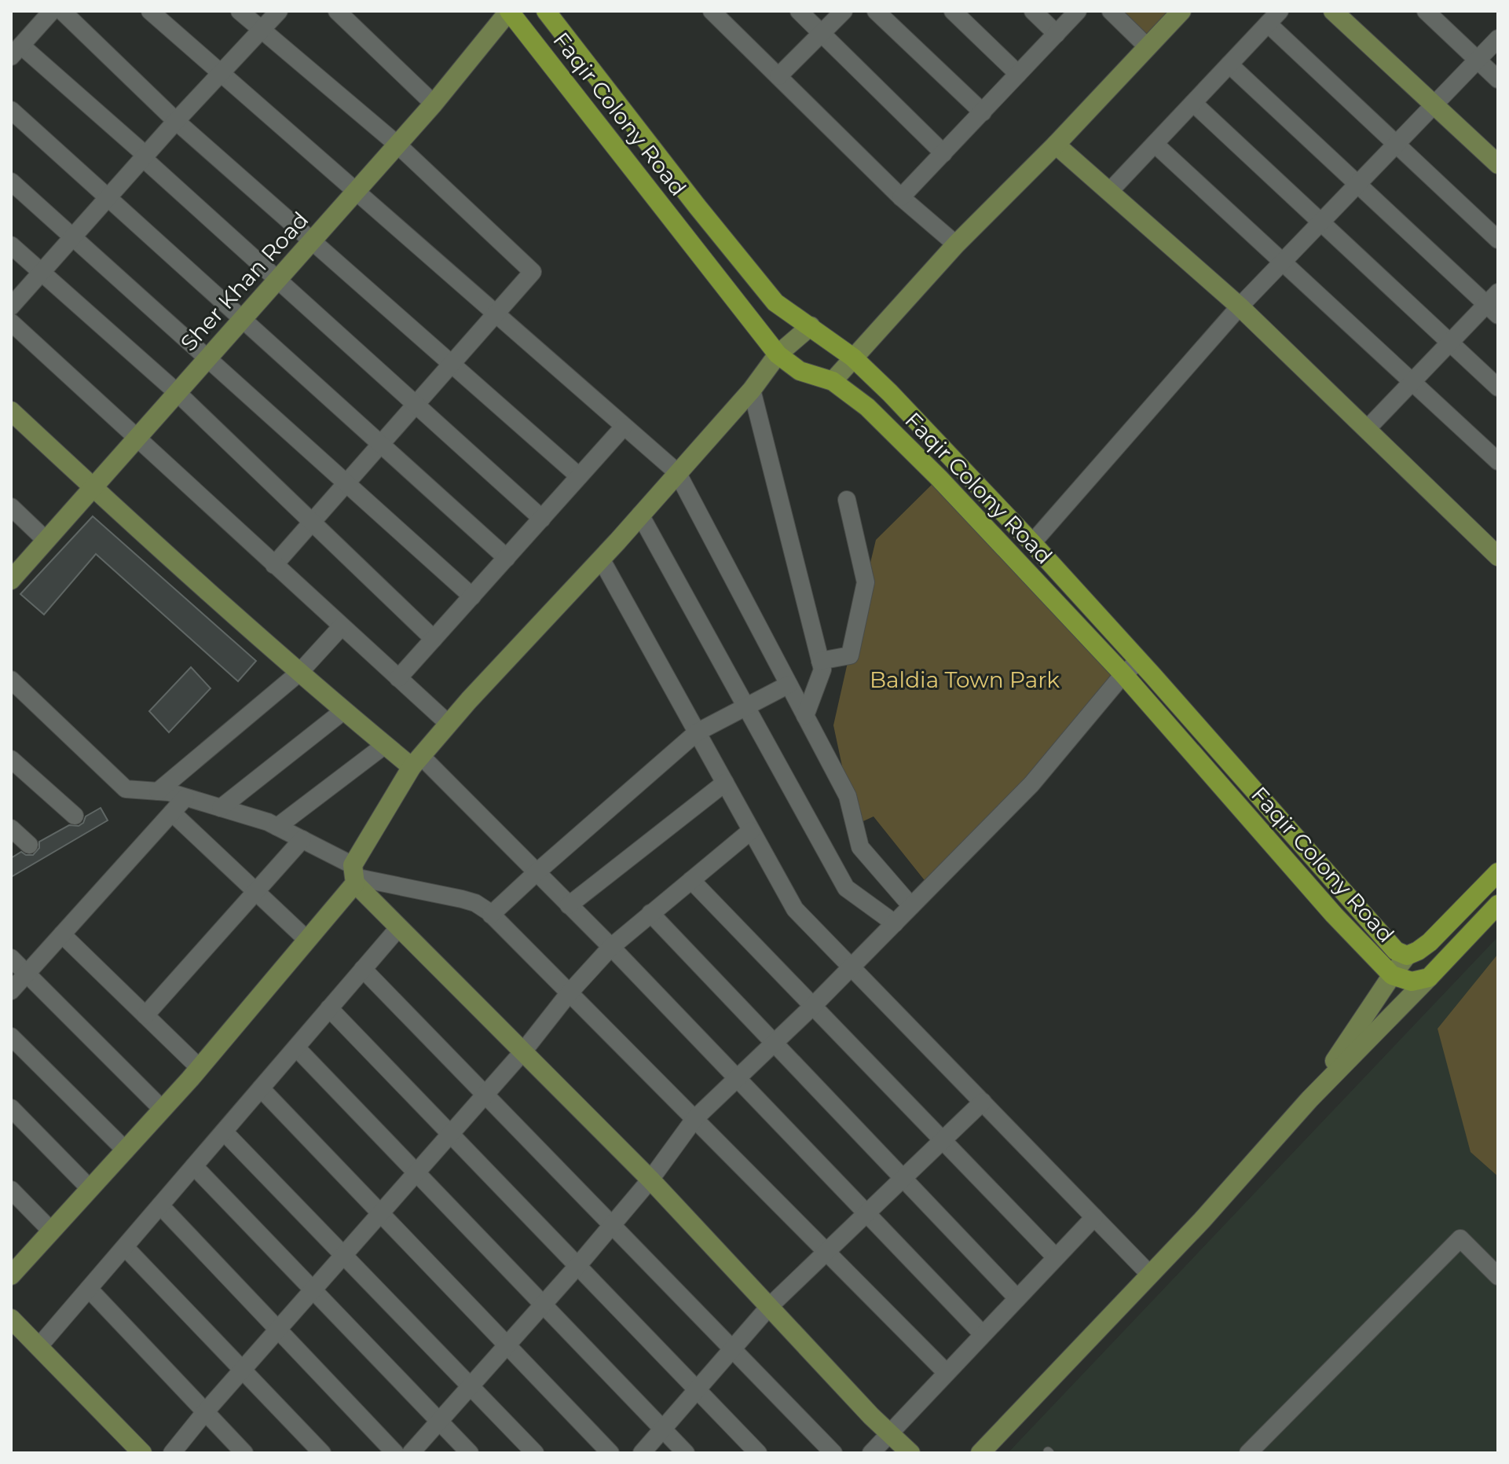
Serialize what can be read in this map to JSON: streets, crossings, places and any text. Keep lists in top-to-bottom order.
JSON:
{
  "streets": {
    "main road": ["Faqir Colony Road"],
    "street": ["Sher Khan Road"]
  },
  "crossings": [
    ["Faqir Colony Road", "Sher Khan Road"]
  ],
  "parks": ["Baldia Town Park"]
}
